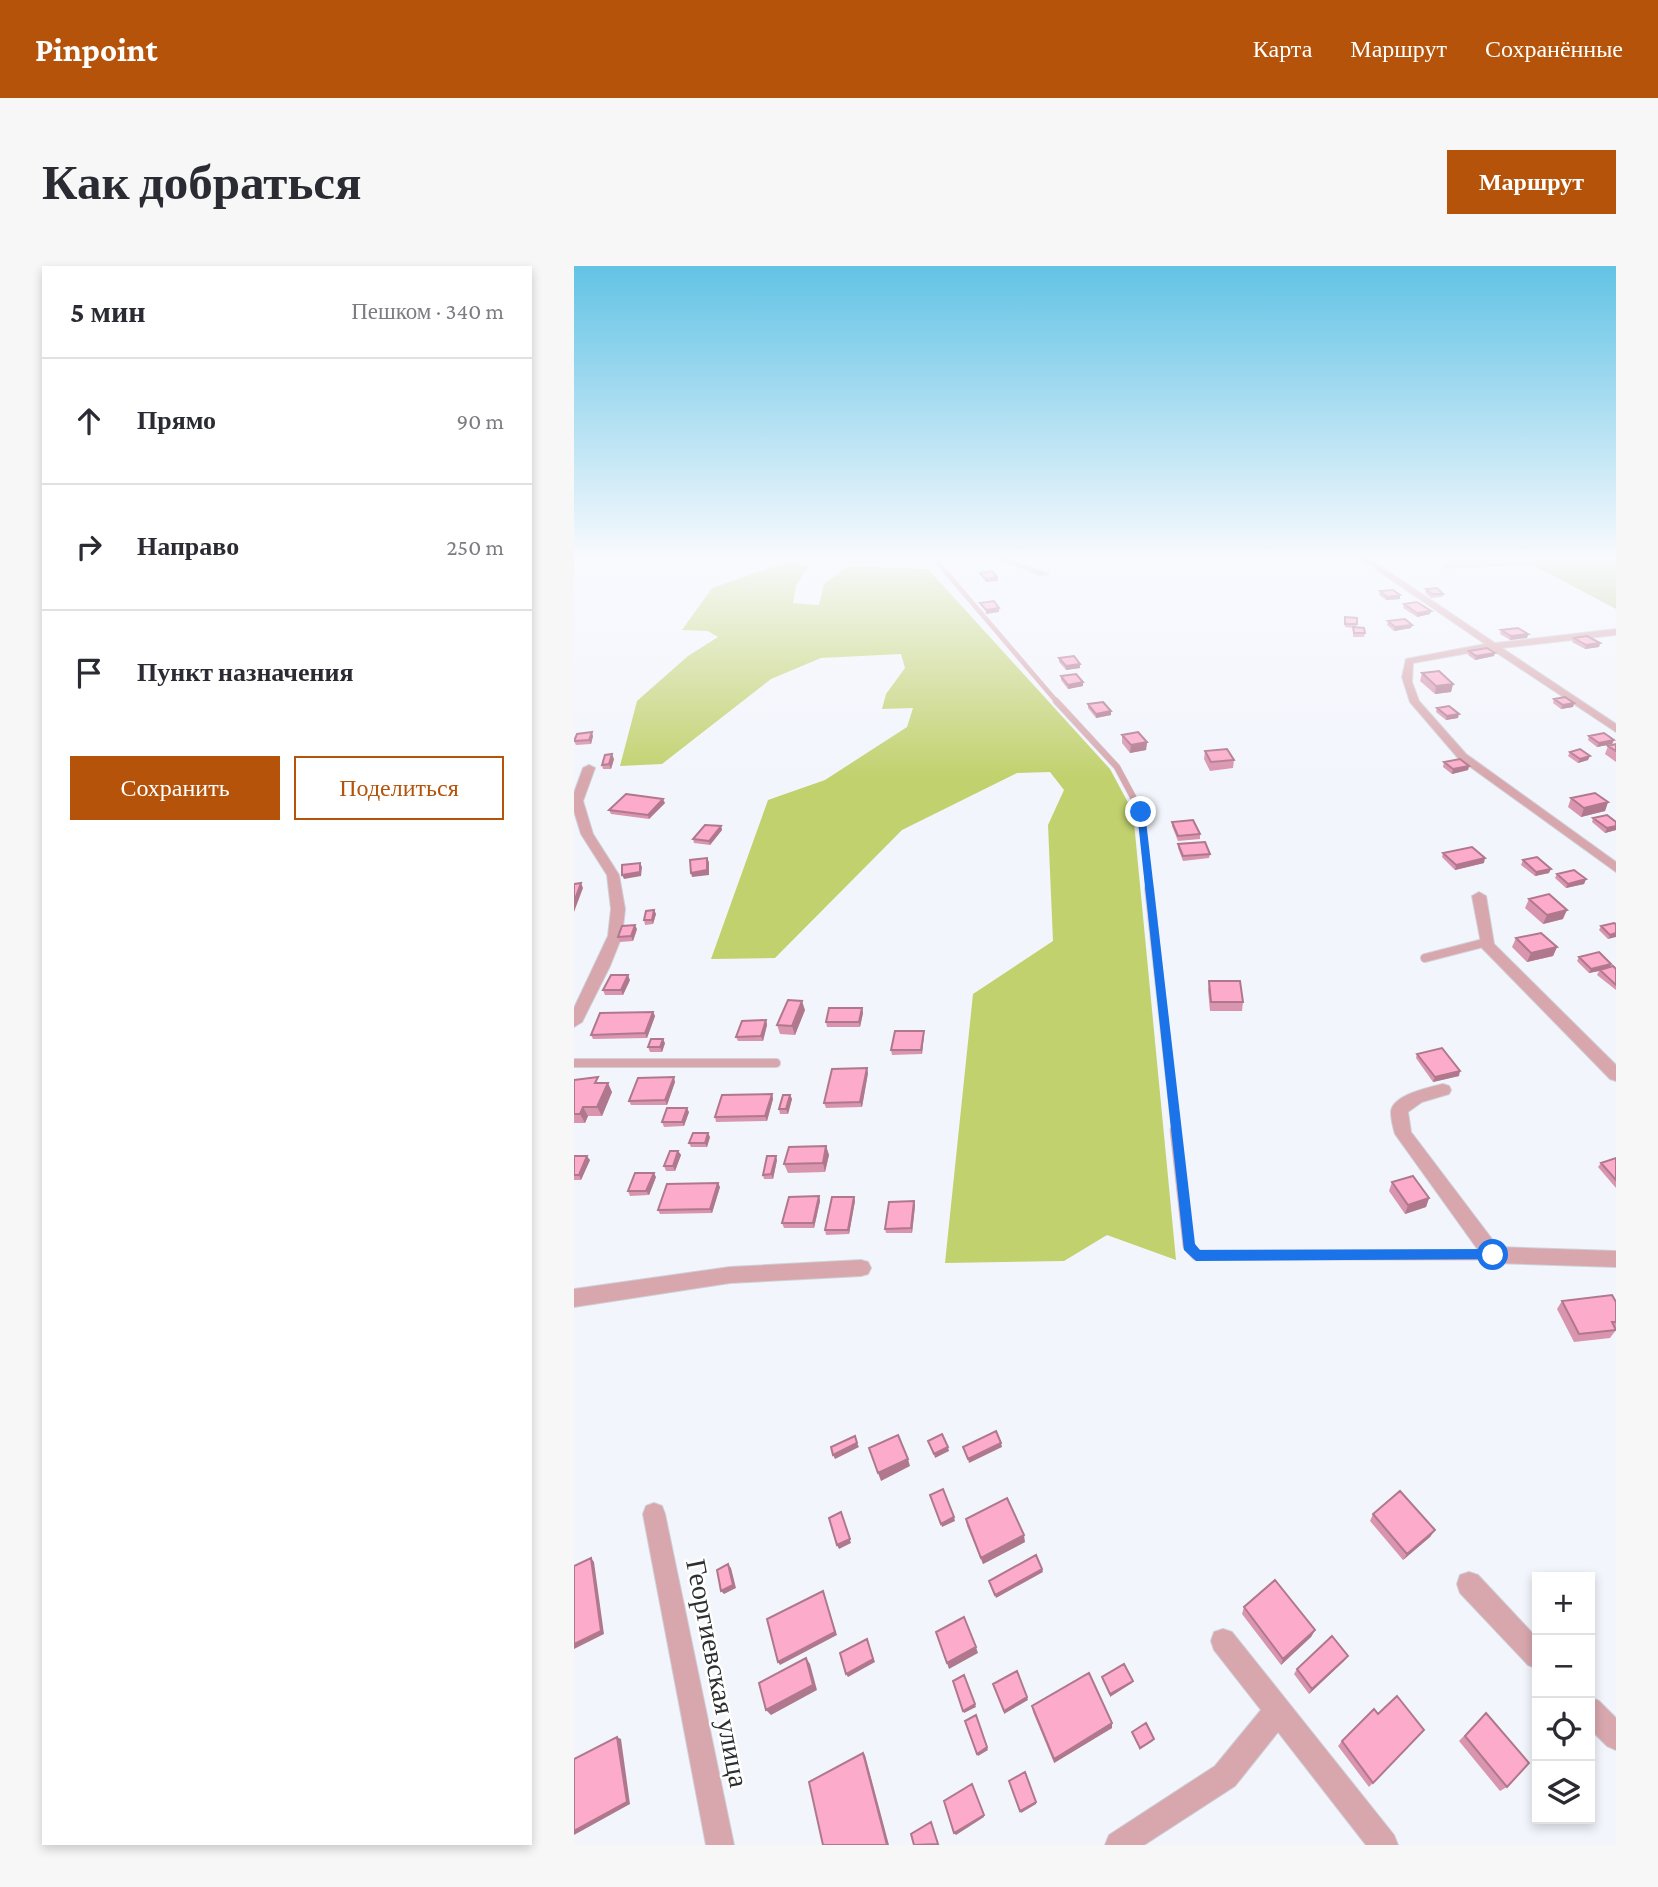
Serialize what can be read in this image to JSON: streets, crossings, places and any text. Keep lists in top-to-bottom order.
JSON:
{
  "streets": {
    "street": ["Георгиевская улица"]
  },
  "page": {
    "header": "Pinpoint",
    "nav": ["Карта", "Маршрут", "Сохранённые"],
    "buttons": [
      "Маршрут",
      ["Сохранить", "Поделиться"]
    ],
    "title": "Как добраться",
    "heading": ["5 мин", "Пешком · 340 m"],
    "list": [
      ["Прямо", "90 m"],
      ["Направо", "250 m"],
      "Пункт назначения"
    ],
    "map_buttons": ["+", "−"]
  }
}
